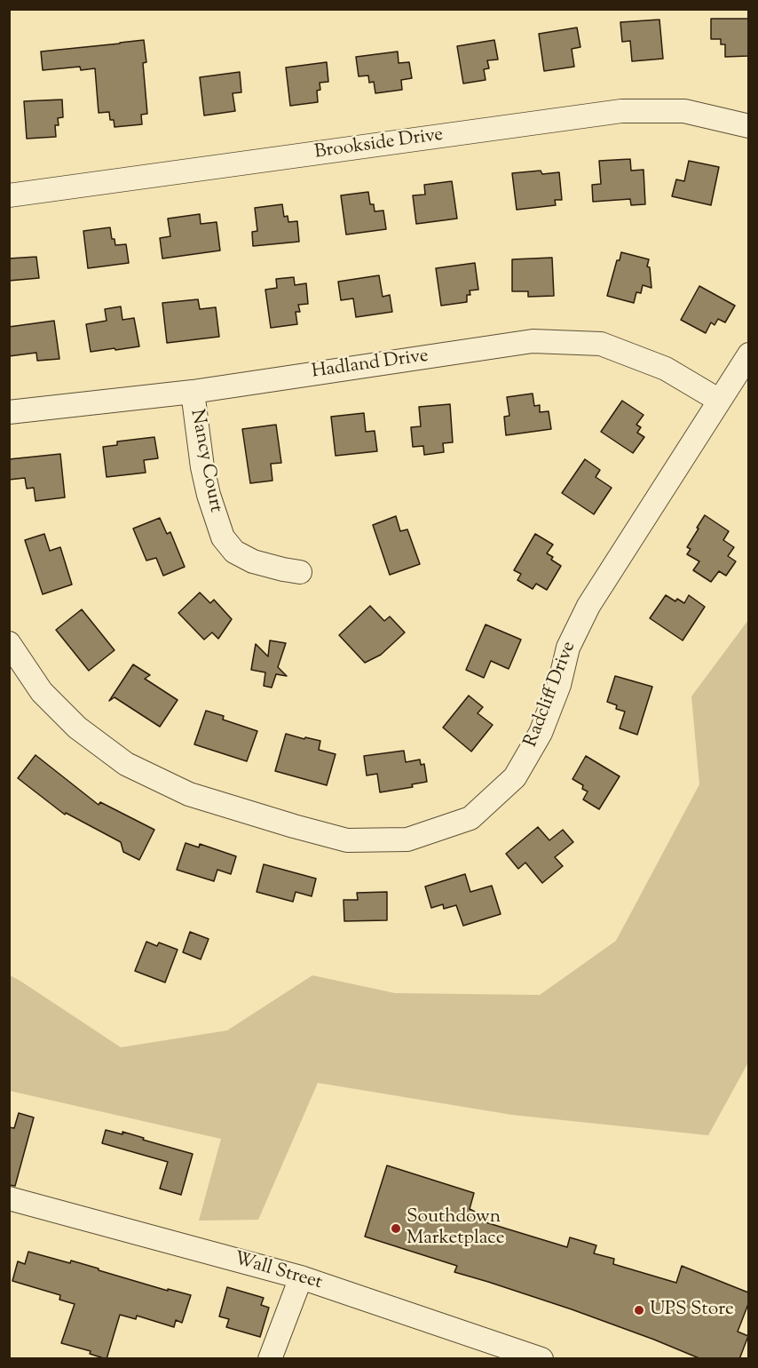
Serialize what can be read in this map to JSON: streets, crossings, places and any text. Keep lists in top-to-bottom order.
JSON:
{
  "streets": {
    "street": [
      "Brookside Drive",
      "Hadland Drive",
      "Nancy Court",
      "Radcliff Drive",
      "Wall Street"
    ]
  },
  "crossings": [
    ["Hadland Drive", "Nancy Court"],
    ["Hadland Drive", "Radcliff Drive"]
  ],
  "places": ["Southdown Marketplace", "UPS Store"]
}
